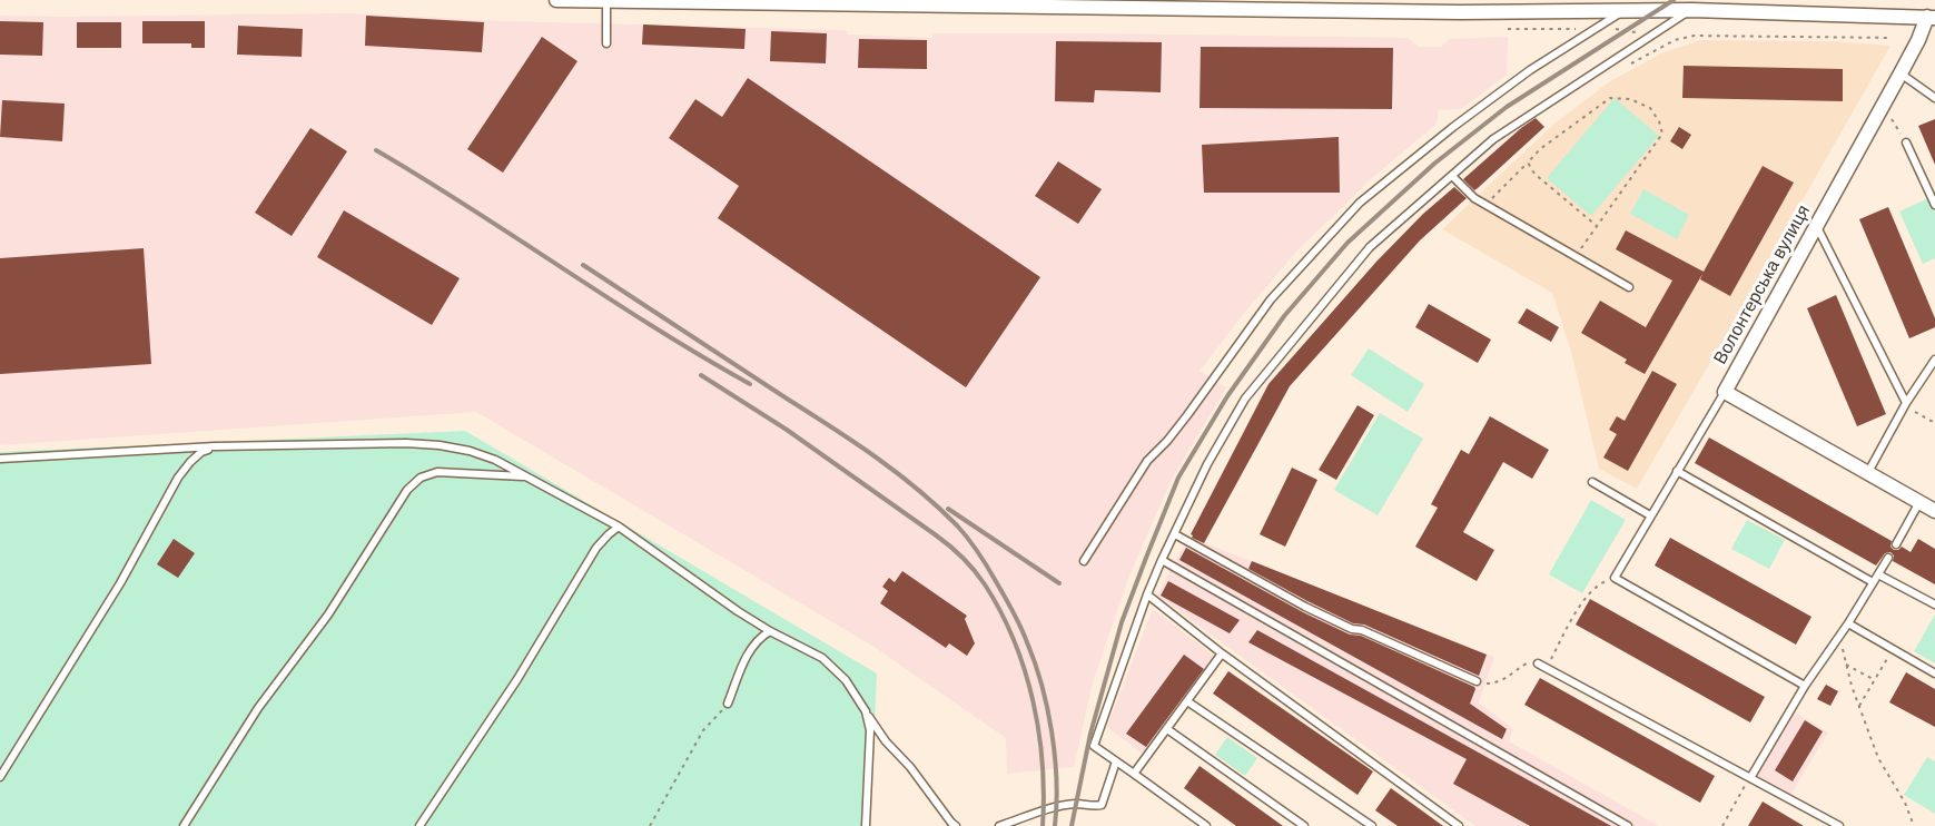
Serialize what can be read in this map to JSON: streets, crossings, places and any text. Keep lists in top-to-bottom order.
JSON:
{
  "streets": {
    "street": ["Волонтерська вулиця"]
  }
}
